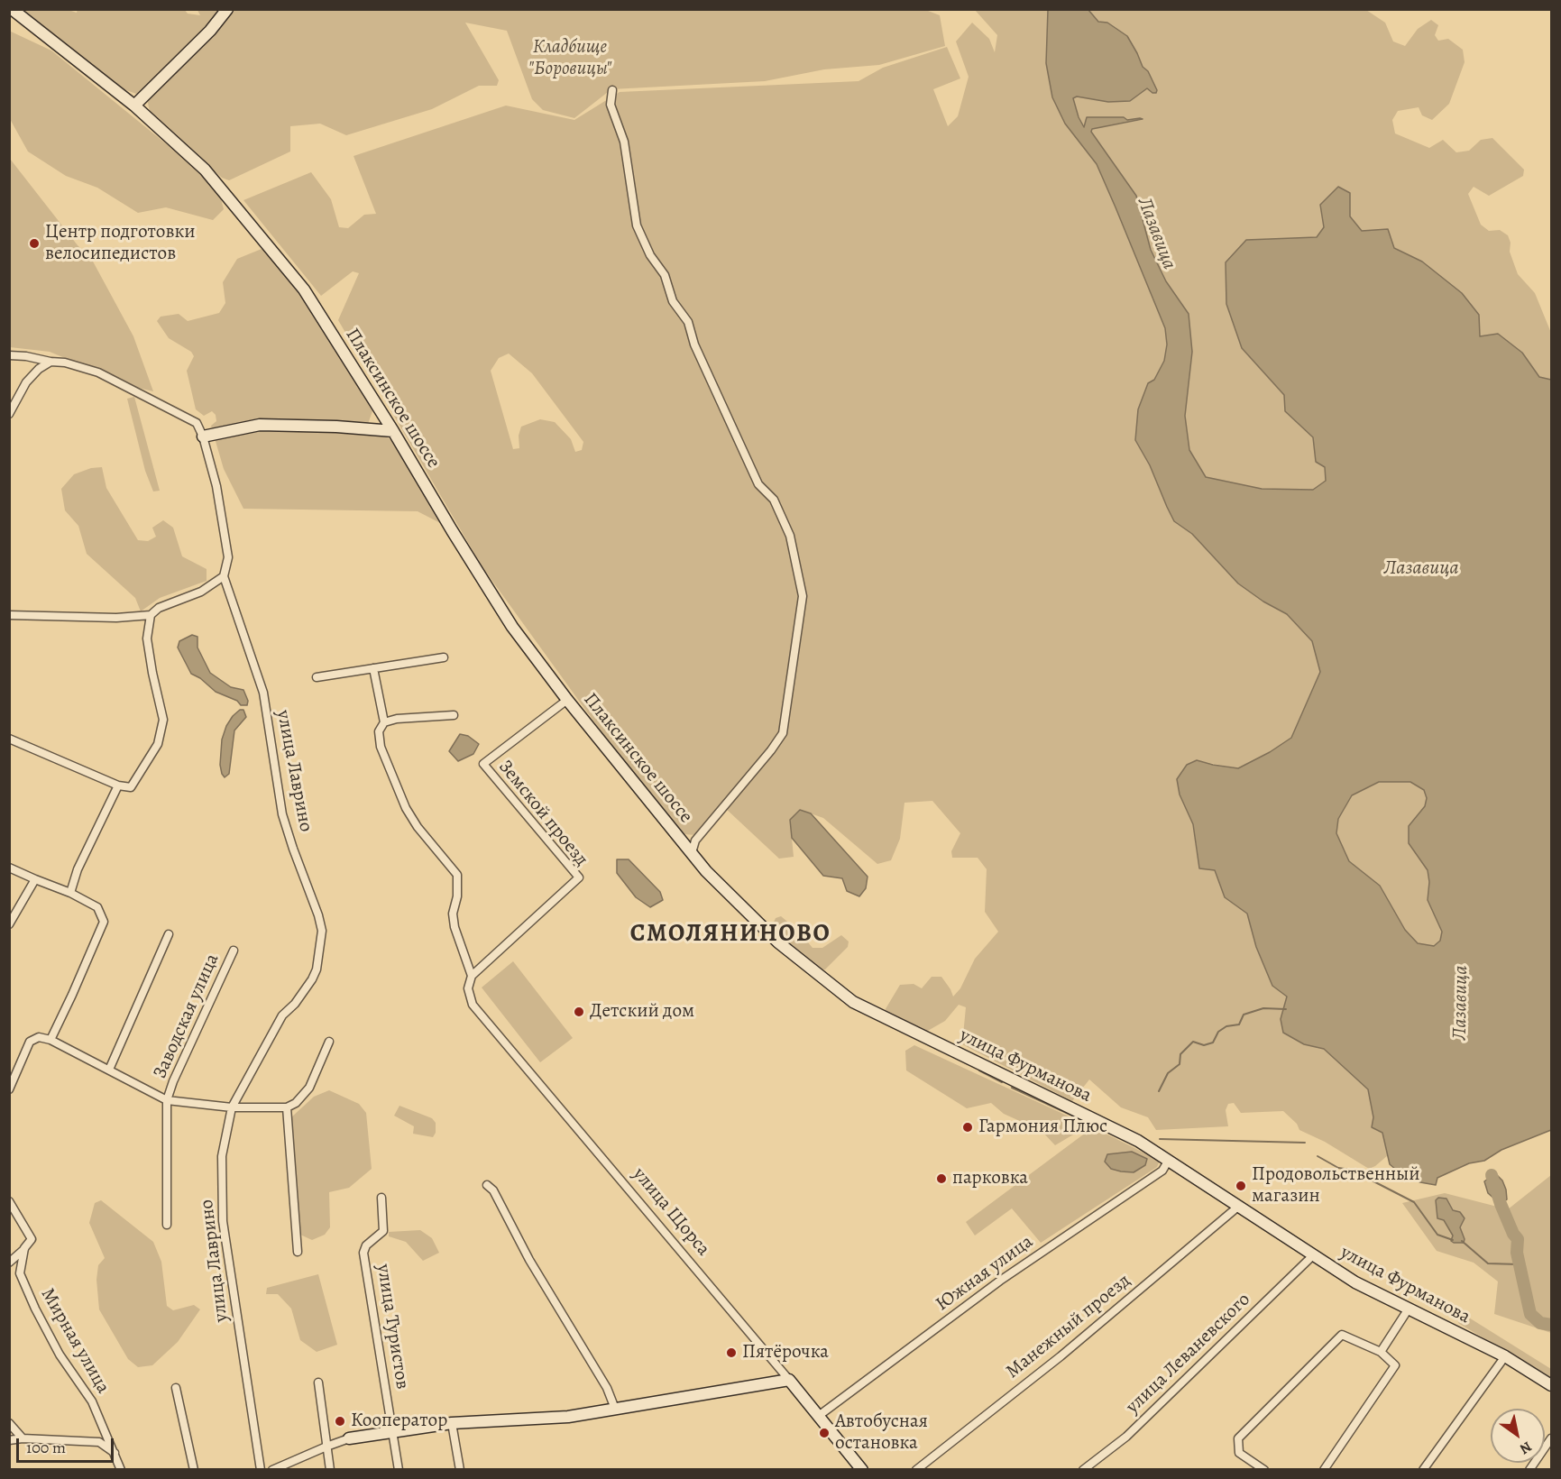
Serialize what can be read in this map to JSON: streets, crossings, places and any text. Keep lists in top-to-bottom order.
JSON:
{
  "streets": {
    "main road": ["Плаксинское шоссе", "улица Фурманова", "улица Щорса"],
    "street": [
      "улица Лаврино",
      "Земской проезд",
      "Заводская улица",
      "Южная улица",
      "улица Туристов",
      "Манежный проезд",
      "Мирная улица",
      "улица Леваневского"
    ]
  },
  "crossings": [
    ["Плаксинское шоссе", "Земской проезд"],
    ["Плаксинское шоссе", "улица Фурманова"],
    ["Земской проезд", "улица Щорса"],
    ["улица Фурманова", "Южная улица"],
    ["улица Фурманова", "Манежный проезд"],
    ["улица Фурманова", "улица Леваневского"],
    ["улица Щорса", "Южная улица"]
  ],
  "districts": ["СМОЛЯНИНОВО"],
  "water": ["Лазавица"],
  "parks": ["Кладбище \"Боровицы\""],
  "places": [
    "Центр подготовки велосипедистов",
    "Детский дом",
    "Гармония Плюс",
    "парковка",
    "Продовольственный магазин",
    "Пятёрочка",
    "Кооператор",
    "Автобусная остановка"
  ],
  "scale_bar": "100 m",
  "north": "bottom right"
}
